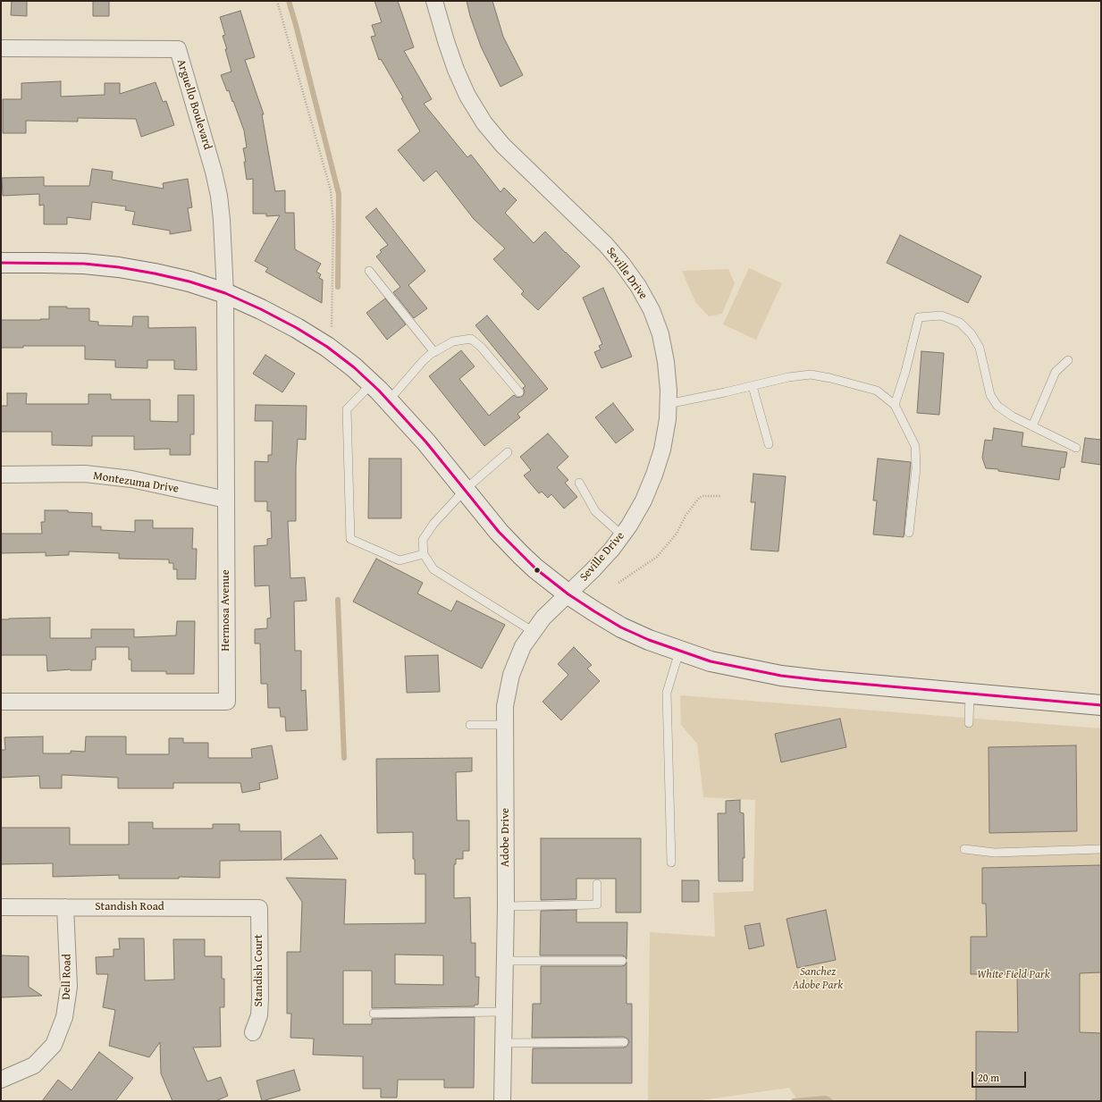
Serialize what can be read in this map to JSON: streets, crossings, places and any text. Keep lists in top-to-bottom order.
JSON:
{
  "streets": {
    "street": [
      "Arguello Boulevard",
      "Seville Drive",
      "Montezuma Drive",
      "Hermosa Avenue",
      "Adobe Drive",
      "Standish Road",
      "Standish Court",
      "Dell Road"
    ]
  },
  "crossings": [
    ["Arguello Boulevard", "Hermosa Avenue"],
    ["Seville Drive", "Adobe Drive"],
    ["Montezuma Drive", "Hermosa Avenue"],
    ["Standish Road", "Standish Court"],
    ["Standish Road", "Dell Road"]
  ],
  "parks": ["Sanchez Adobe Park", "White Field Park"],
  "scale_bar": "20 m"
}
